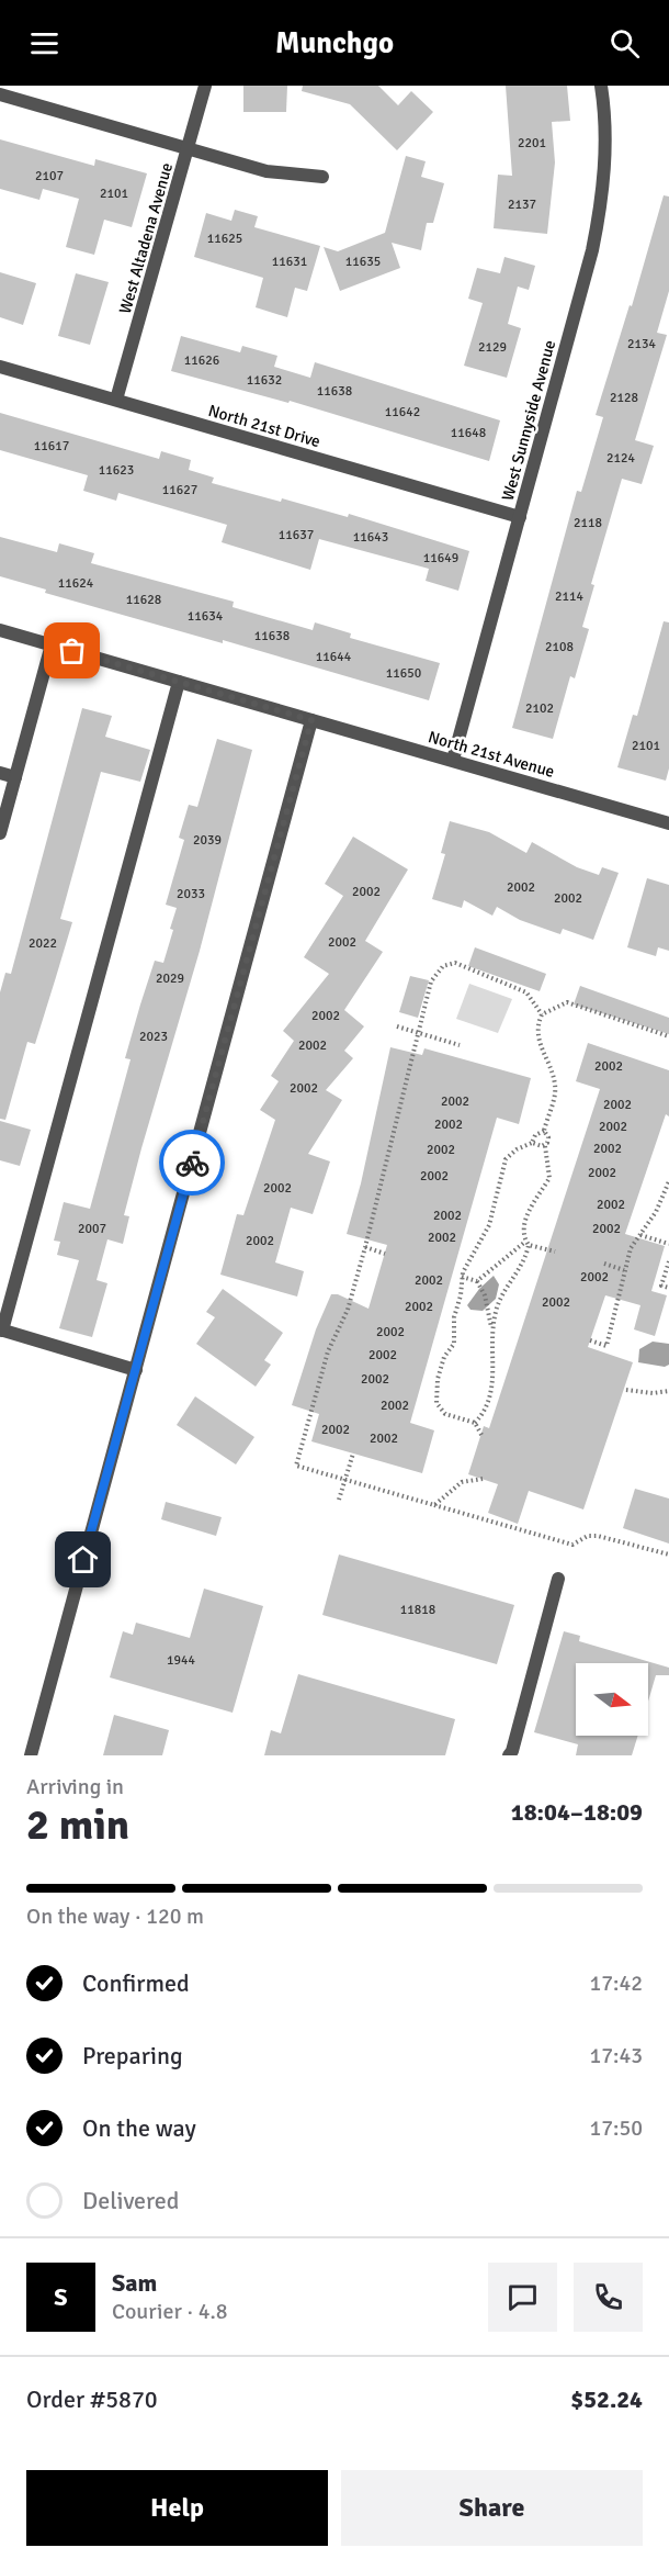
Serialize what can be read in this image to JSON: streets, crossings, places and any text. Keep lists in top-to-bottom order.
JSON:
{
  "streets": {
    "street": [
      "West Altadena Avenue",
      "West Sunnyside Avenue",
      "North 21st Drive",
      "North 21st Avenue"
    ]
  },
  "crossings": [
    ["West Altadena Avenue", "North 21st Drive"],
    ["West Sunnyside Avenue", "North 21st Drive"],
    ["West Sunnyside Avenue", "North 21st Avenue"]
  ],
  "house_numbers": [
    "2201",
    "2107",
    "2101",
    "2137",
    "11625",
    "11631",
    "11635",
    "2134",
    "2129",
    "11626",
    "11632",
    "11638",
    "2128",
    "11642",
    "11648",
    "11617",
    "2124",
    "11623",
    "11627",
    "2118",
    "11637",
    "11643",
    "11649",
    "11624",
    "2114",
    "11628",
    "11634",
    "11638",
    "2108",
    "11644",
    "11650",
    "2102",
    "2101",
    "2039",
    "2002",
    "2002",
    "2033",
    "2002",
    "2002",
    "2022",
    "2029",
    "2002",
    "2023",
    "2002",
    "2002",
    "2002",
    "2002",
    "2002",
    "2002",
    "2002",
    "2002",
    "2002",
    "2002",
    "2002",
    "2002",
    "2002",
    "2002",
    "2007",
    "2002",
    "2002",
    "2002",
    "2002",
    "2002",
    "2002",
    "2002",
    "2002",
    "2002",
    "2002",
    "2002",
    "2002",
    "2002",
    "11818",
    "1944"
  ],
  "north": "right",
  "page": {
    "header": "Munchgo",
    "heading": ["2 min", "Arriving in", "18:04–18:09"],
    "panel": [
      "Sam",
      "Courier · 4.8",
      "Order #5870",
      "$52.24"
    ],
    "bar": "On the way · 120 m",
    "list": [
      ["Confirmed", "17:42"],
      ["Preparing", "17:43"],
      ["On the way", "17:50"],
      "Delivered"
    ],
    "round": "S",
    "buttons": ["Help", "Share"]
  }
}
